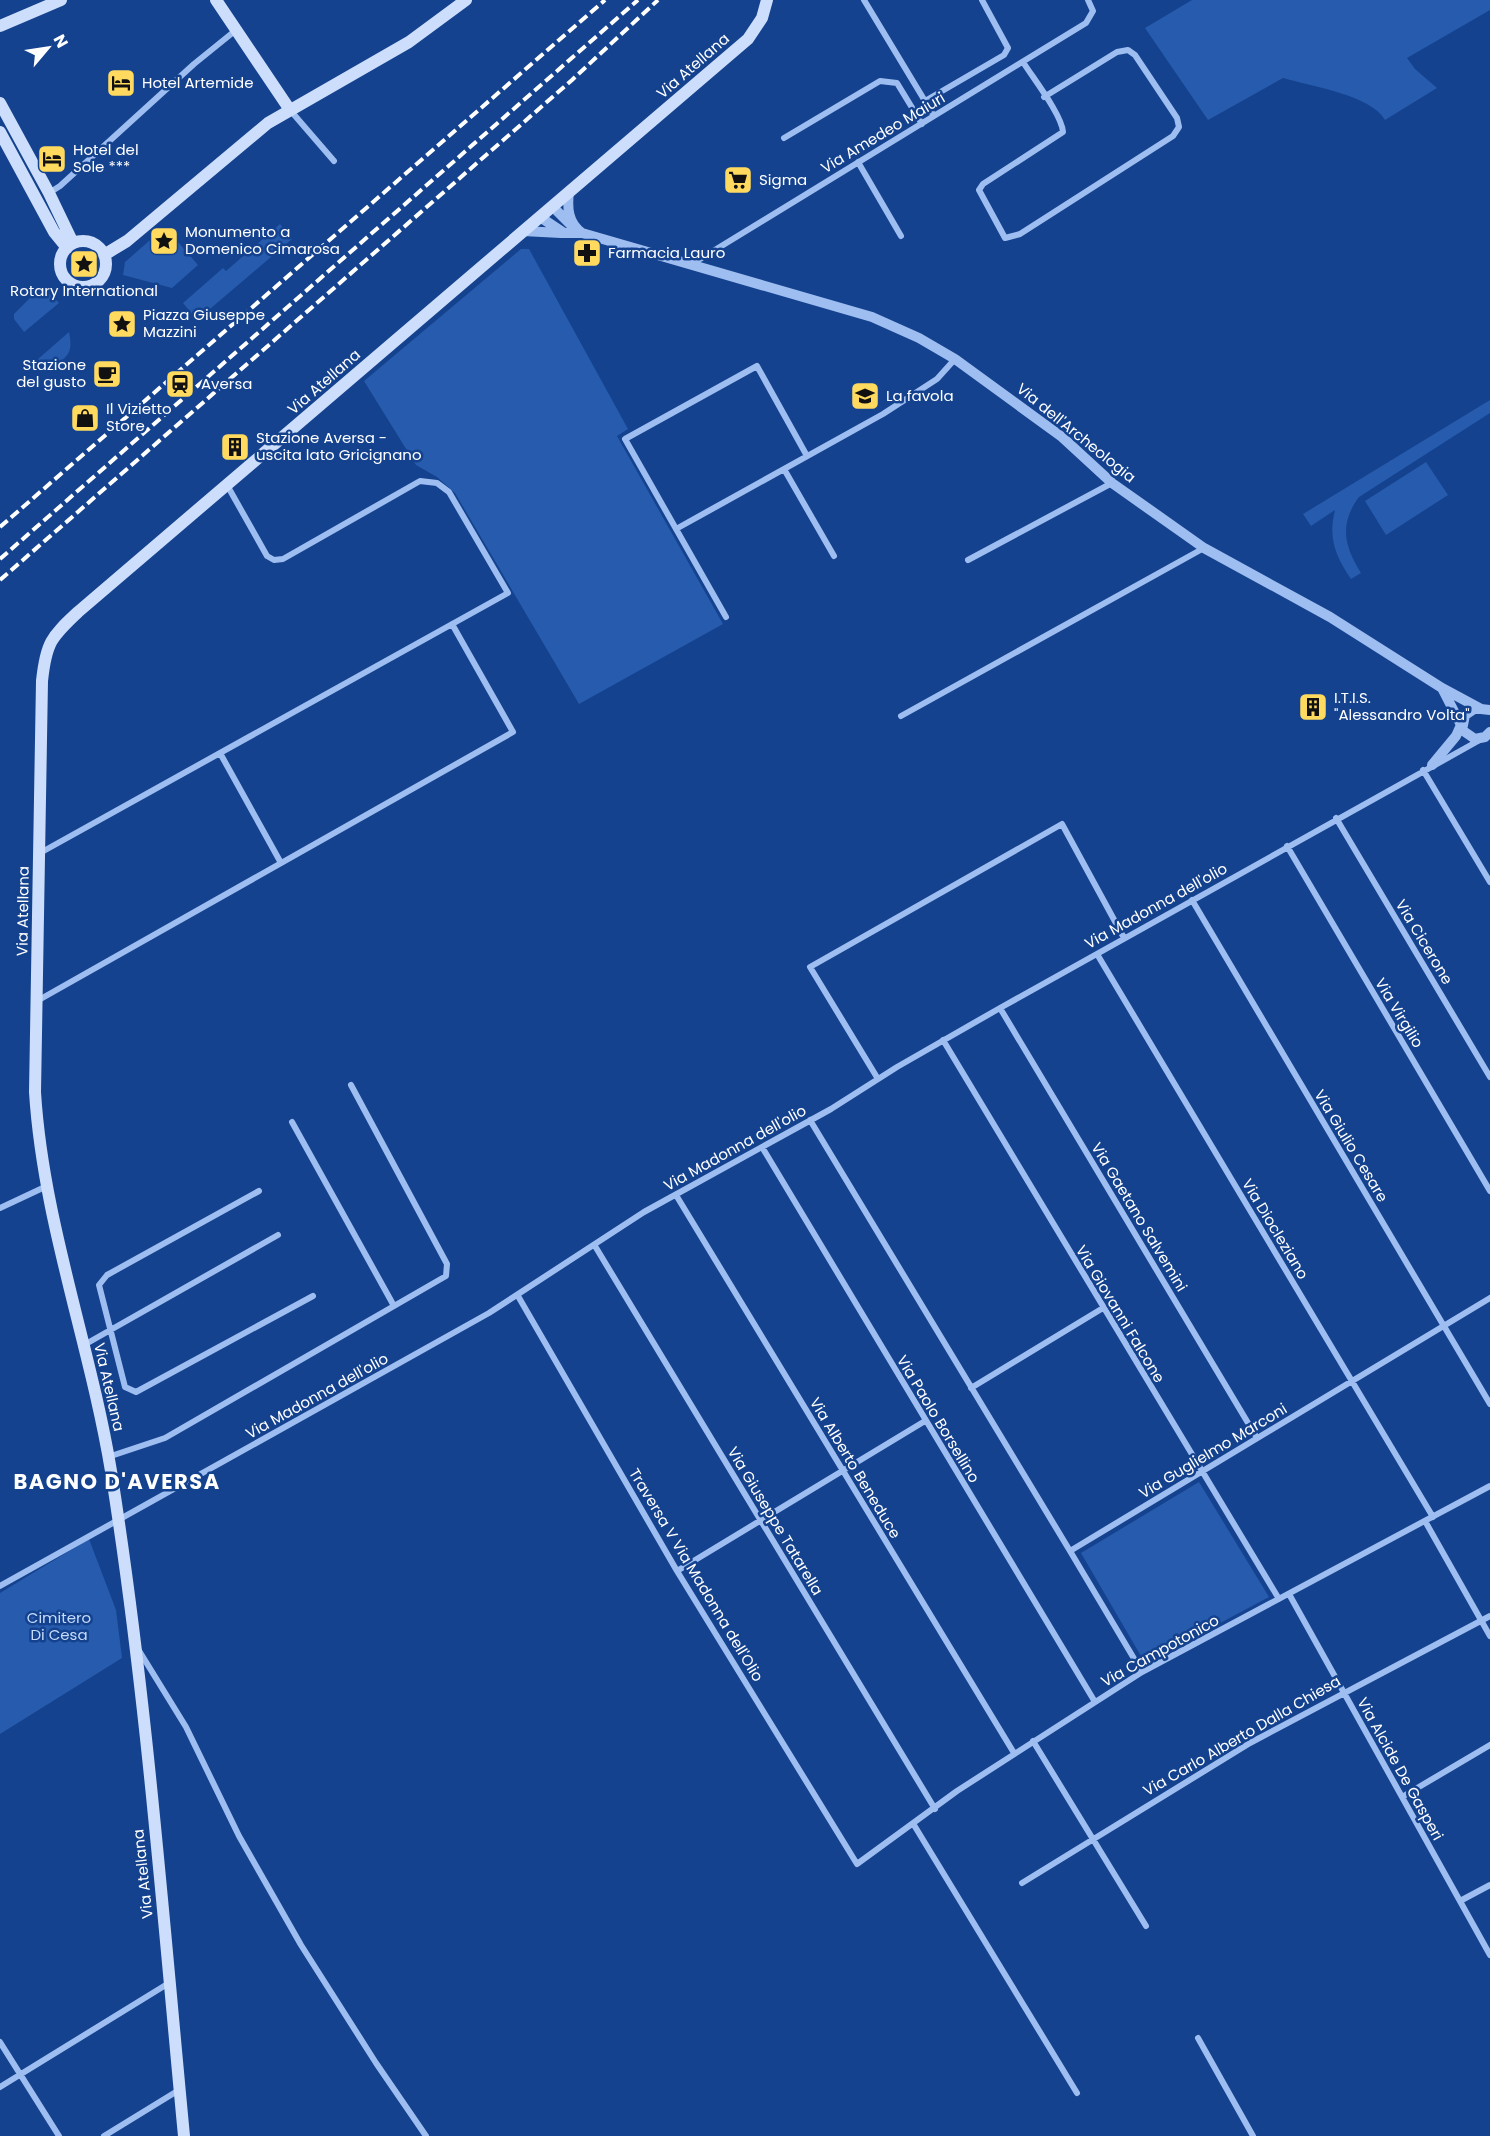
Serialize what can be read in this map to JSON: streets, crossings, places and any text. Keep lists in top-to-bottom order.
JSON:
{
  "streets": {
    "main road": ["Via Atellana"],
    "street": [
      "Via Amedeo Maiuri",
      "Via dell'Archeologia",
      "Via Madonna dell'olio",
      "Via Cicerone",
      "Via Virgilio",
      "Via Giulio Cesare",
      "Via Gaetano Salvemini",
      "Via Diocleziano",
      "Via Giovanni Falcone",
      "Via Paolo Borsellino",
      "Via Guglielmo Marconi",
      "Via Alberto Beneduce",
      "Via Giuseppe Tatarella",
      "Traversa V Via Madonna dell'Olio",
      "Via Campotonico",
      "Via Carlo Alberto Dalla Chiesa",
      "Via Alcide De Gasperi"
    ]
  },
  "crossings": [
    ["Via Atellana", "Via Madonna dell'olio"],
    ["Via Amedeo Maiuri", "Via dell'Archeologia"],
    ["Via Madonna dell'olio", "Via Cicerone"],
    ["Via Madonna dell'olio", "Via Virgilio"],
    ["Via Madonna dell'olio", "Via Giulio Cesare"],
    ["Via Madonna dell'olio", "Via Gaetano Salvemini"],
    ["Via Madonna dell'olio", "Via Diocleziano"],
    ["Via Madonna dell'olio", "Via Giovanni Falcone"],
    ["Via Madonna dell'olio", "Via Paolo Borsellino"],
    ["Via Madonna dell'olio", "Via Alberto Beneduce"],
    ["Via Madonna dell'olio", "Via Giuseppe Tatarella"],
    ["Via Madonna dell'olio", "Traversa V Via Madonna dell'Olio"],
    ["Via Giulio Cesare", "Via Guglielmo Marconi"],
    ["Via Gaetano Salvemini", "Via Guglielmo Marconi"],
    ["Via Diocleziano", "Via Guglielmo Marconi"],
    ["Via Diocleziano", "Via Campotonico"],
    ["Via Giovanni Falcone", "Via Guglielmo Marconi"],
    ["Via Giovanni Falcone", "Via Campotonico"],
    ["Via Paolo Borsellino", "Via Campotonico"],
    ["Via Alberto Beneduce", "Via Campotonico"],
    ["Via Giuseppe Tatarella", "Via Campotonico"],
    ["Traversa V Via Madonna dell'Olio", "Via Campotonico"],
    ["Via Campotonico", "Via Alcide De Gasperi"],
    ["Via Carlo Alberto Dalla Chiesa", "Via Alcide De Gasperi"]
  ],
  "districts": ["BAGNO D'AVERSA"],
  "parks": ["Cimitero Di Cesa"],
  "places": {
    "hotel": ["Hotel Artemide", "Hotel del Sole ***"],
    "supermarket": ["Sigma"],
    "place": ["Monumento a Domenico Cimarosa", "Rotary International", "Piazza Giuseppe Mazzini"],
    "pharmacy": ["Farmacia Lauro"],
    "cafe": ["Stazione del gusto"],
    "station": ["Aversa"],
    "school or university": ["La favola"],
    "shop": ["Il Vizietto Store"],
    "building": ["Stazione Aversa - uscita lato Gricignano", "I.T.I.S. \"Alessandro Volta\""]
  },
  "north": "top right"
}
